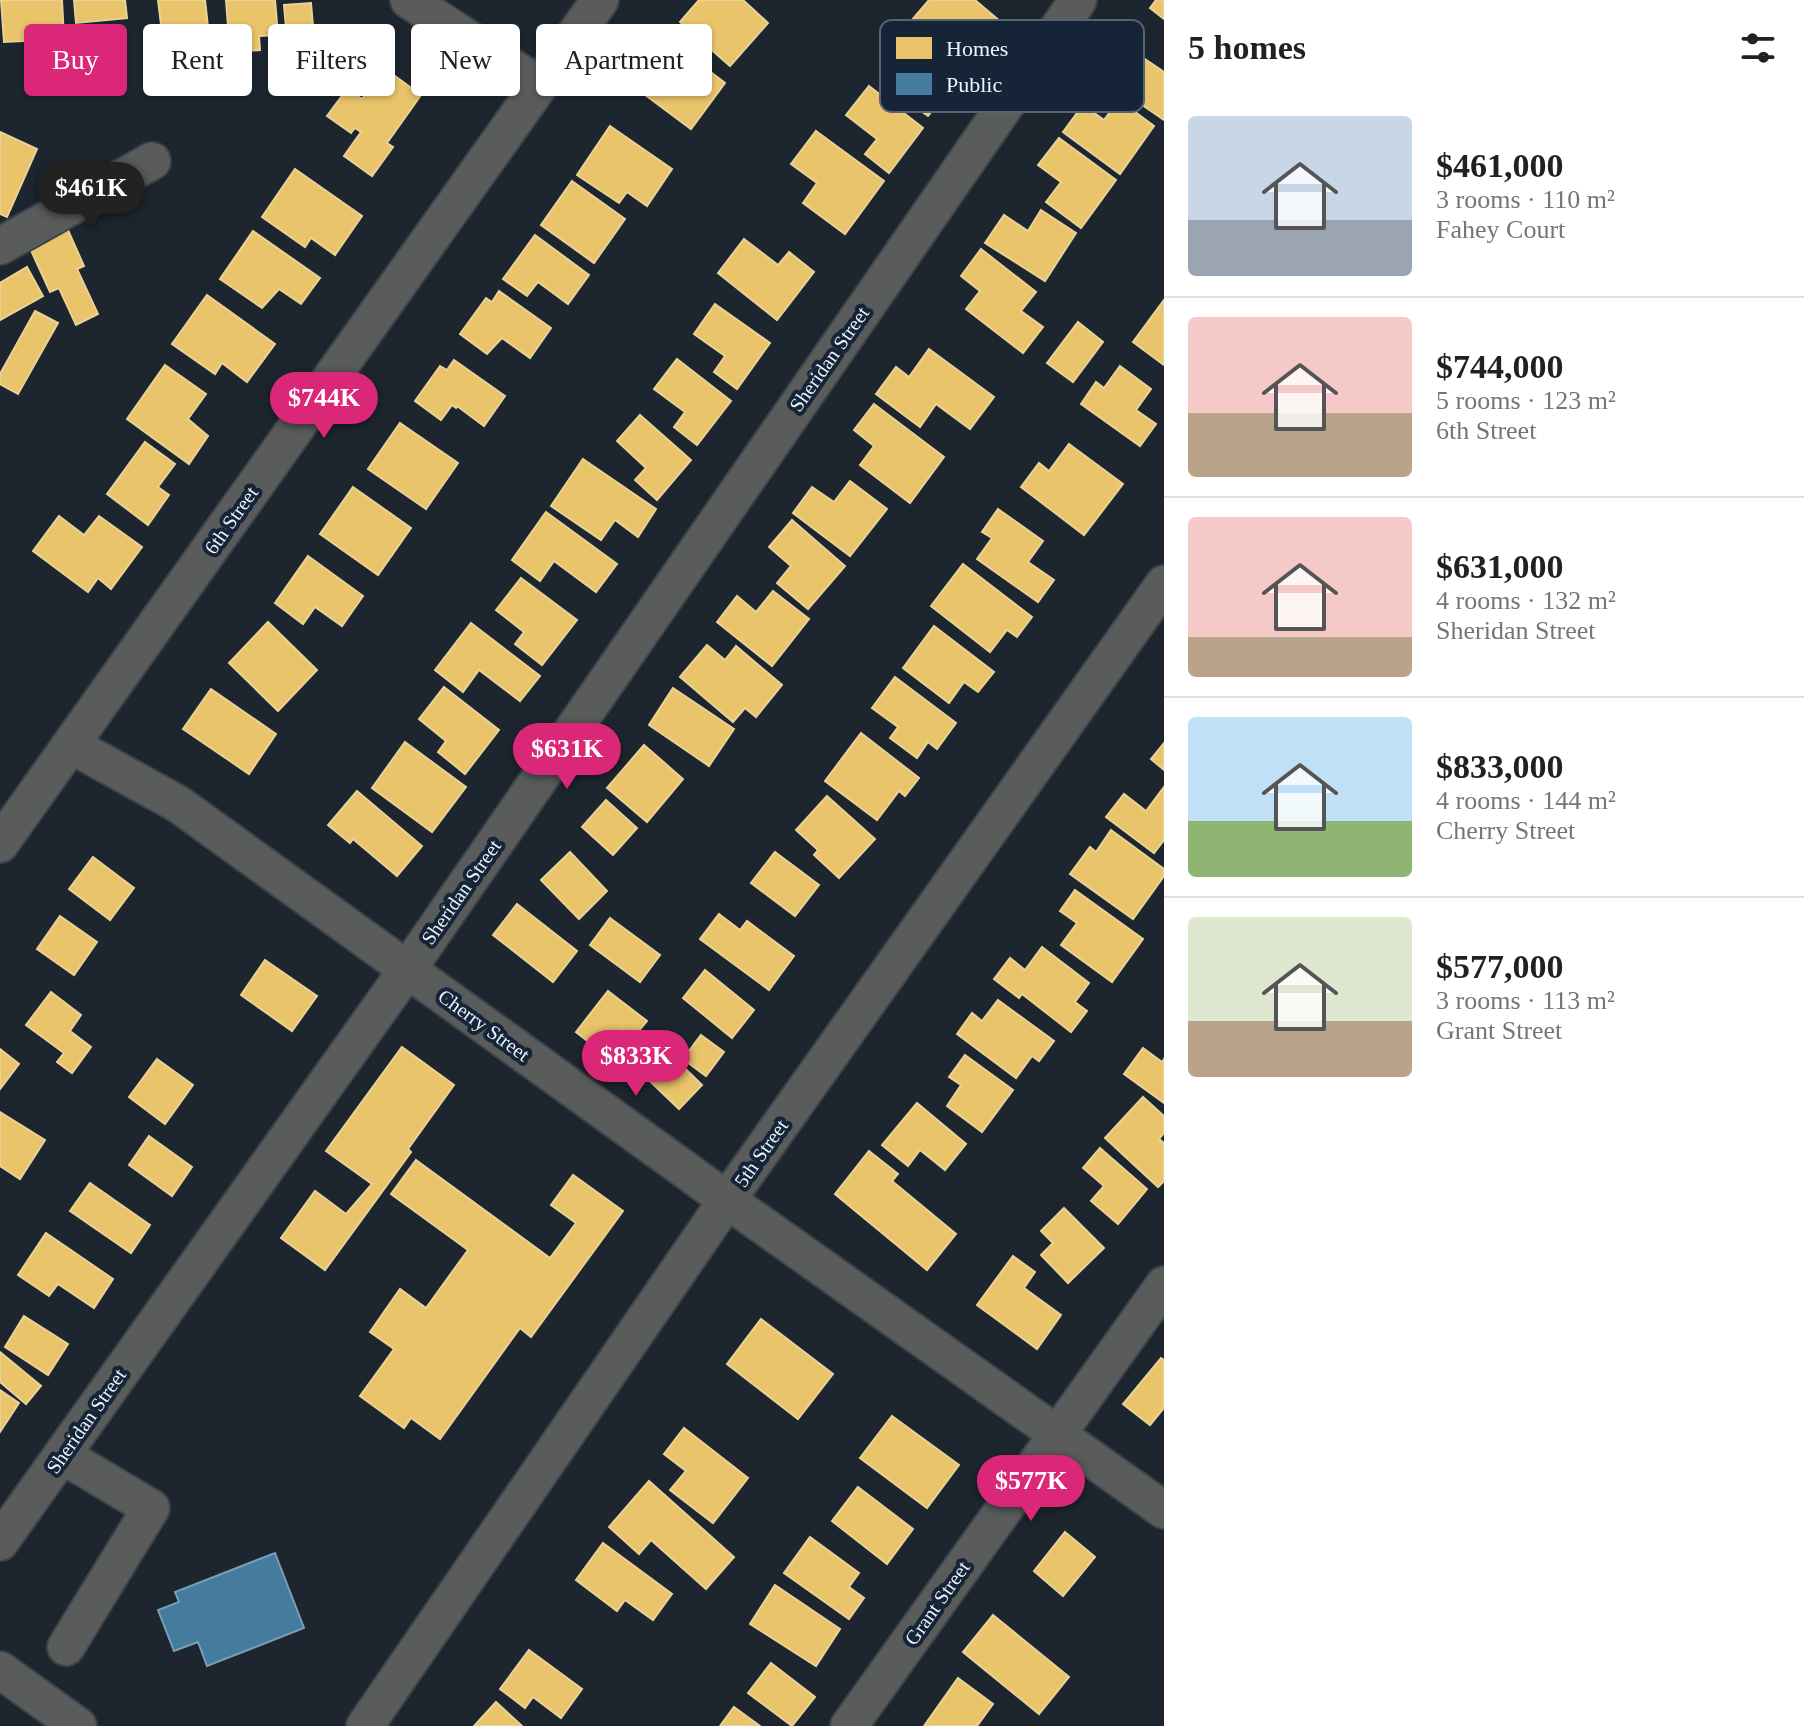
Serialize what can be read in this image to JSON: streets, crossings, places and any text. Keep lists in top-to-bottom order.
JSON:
{
  "streets": {
    "street": [
      "Sheridan Street",
      "6th Street",
      "Cherry Street",
      "5th Street",
      "Grant Street"
    ]
  },
  "crossings": [
    ["Sheridan Street", "Cherry Street"],
    ["6th Street", "Cherry Street"],
    ["Cherry Street", "5th Street"],
    ["Cherry Street", "Grant Street"]
  ],
  "legend": ["Homes", "Public"],
  "page": {
    "heading": "5 homes",
    "chip": [
      "Buy",
      "Rent",
      "Filters",
      "New",
      "Apartment"
    ],
    "list": [
      {
        "name": "$461,000",
        "note": "3 rooms · 110 m² · Fahey Court"
      },
      {
        "name": "$744,000",
        "note": "5 rooms · 123 m² · 6th Street"
      },
      {
        "name": "$631,000",
        "note": "4 rooms · 132 m² · Sheridan Street"
      },
      {
        "name": "$833,000",
        "note": "4 rooms · 144 m² · Cherry Street"
      },
      {
        "name": "$577,000",
        "note": "3 rooms · 113 m² · Grant Street"
      }
    ],
    "price": [
      "$461K",
      "$744K",
      "$631K",
      "$833K",
      "$577K"
    ]
  }
}
